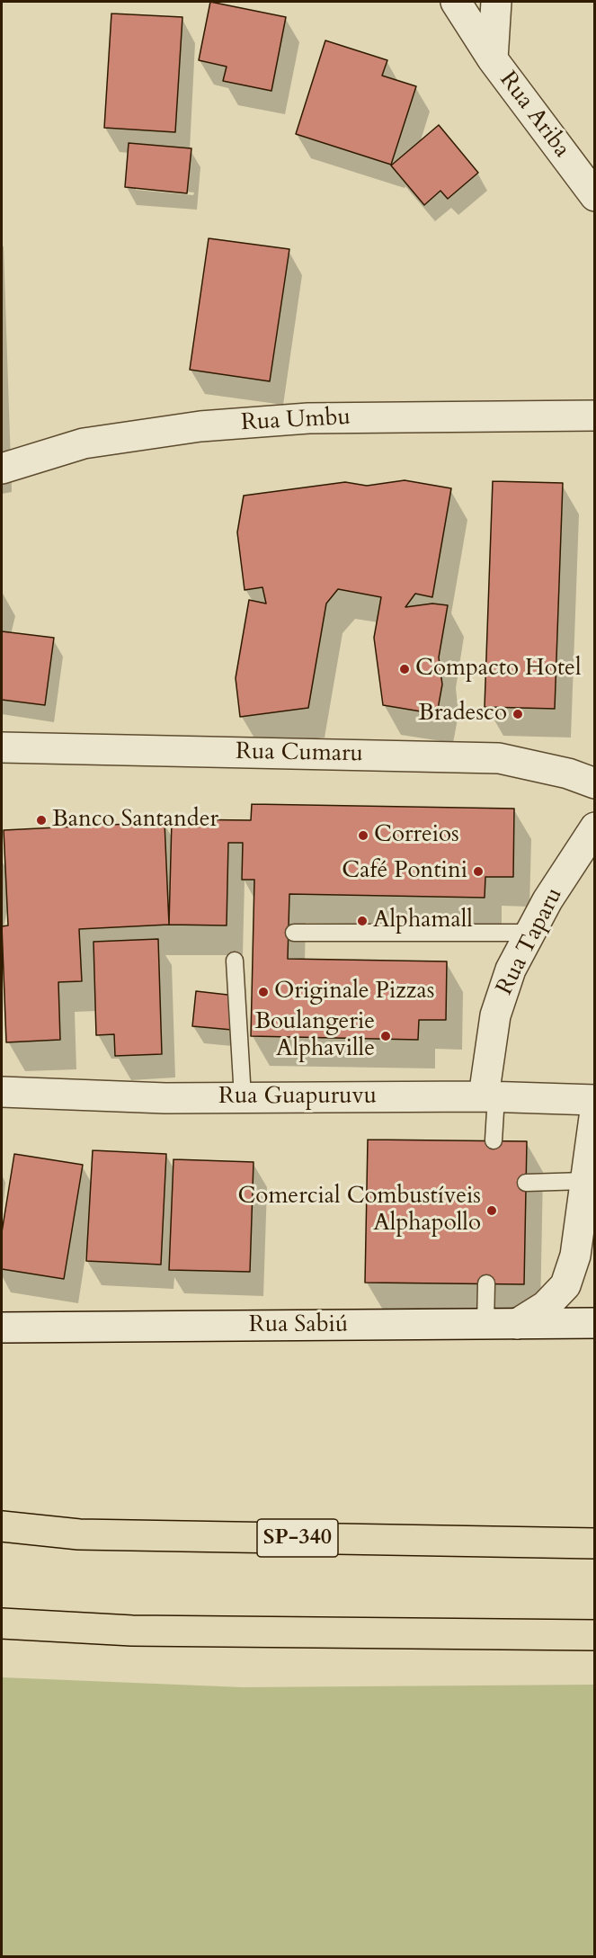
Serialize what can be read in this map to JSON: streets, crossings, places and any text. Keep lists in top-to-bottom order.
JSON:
{
  "streets": {
    "highway": ["SP-340"],
    "street": [
      "Rua Ariba",
      "Rua Umbu",
      "Rua Cumaru",
      "Rua Taparu",
      "Rua Guapuruvu",
      "Rua Sabiú"
    ]
  },
  "crossings": [
    ["Rua Taparu", "Rua Guapuruvu"]
  ],
  "places": [
    "Compacto Hotel",
    "Bradesco",
    "Banco Santander",
    "Correios",
    "Café Pontini",
    "Alphamall",
    "Originale Pizzas",
    "Boulangerie Alphaville",
    "Comercial Combustíveis Alphapollo"
  ]
}
